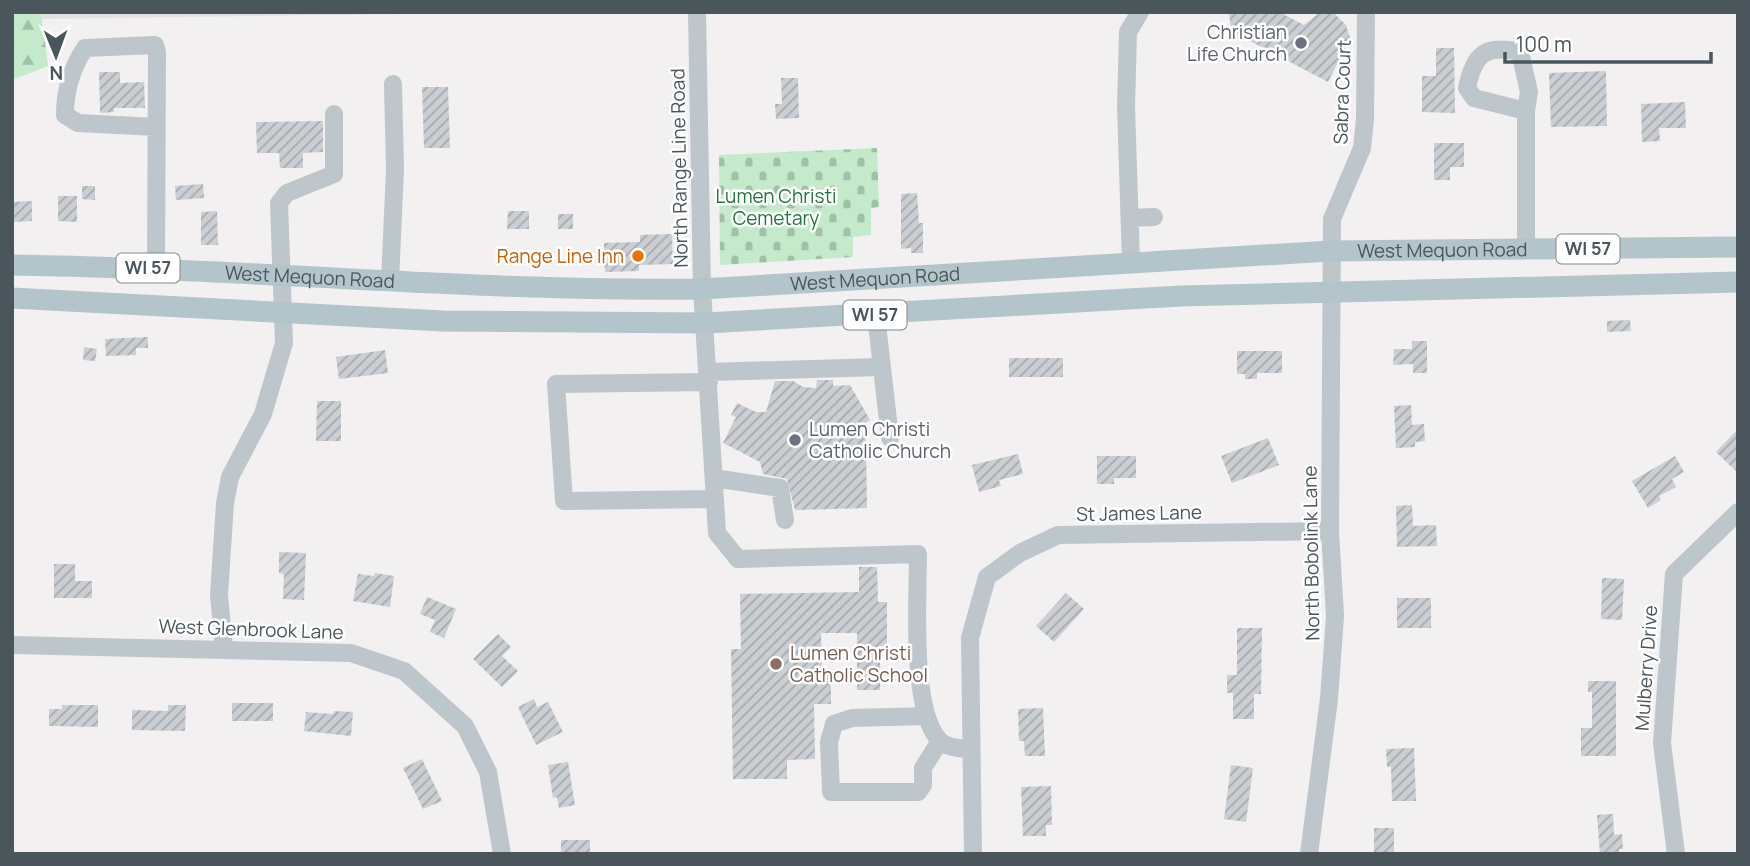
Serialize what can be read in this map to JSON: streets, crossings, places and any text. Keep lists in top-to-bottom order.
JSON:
{
  "streets": {
    "main road": ["WI 57", "West Mequon Road"],
    "street": [
      "Sabra Court",
      "North Range Line Road",
      "St James Lane",
      "North Bobolink Lane",
      "West Glenbrook Lane",
      "Mulberry Drive"
    ]
  },
  "crossings": [
    ["Sabra Court", "West Mequon Road"],
    ["Sabra Court", "North Bobolink Lane"],
    ["North Range Line Road", "West Mequon Road"],
    ["West Mequon Road", "North Bobolink Lane"],
    ["St James Lane", "North Bobolink Lane"]
  ],
  "parks": ["Lumen Christi Cemetary"],
  "places": [
    "Christian Life Church",
    "Range Line Inn",
    "Lumen Christi Catholic Church",
    "Lumen Christi Catholic School"
  ],
  "scale_bar": "100 m",
  "north": "bottom"
}
